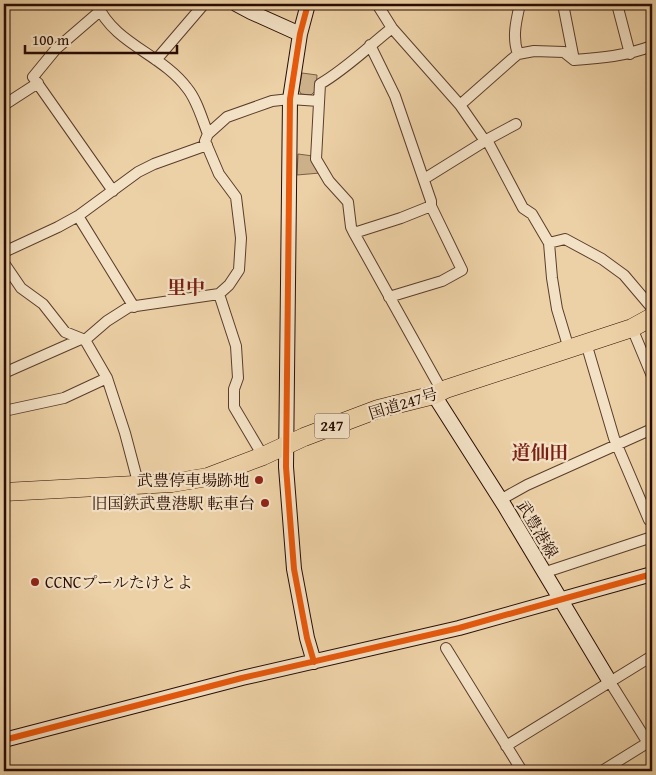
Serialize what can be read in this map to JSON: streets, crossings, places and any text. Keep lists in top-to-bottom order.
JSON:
{
  "streets": {
    "highway": ["国道247号", "247"],
    "street": ["武豊港線"]
  },
  "crossings": [
    ["国道247号", "武豊港線"]
  ],
  "districts": ["里中", "道仙田"],
  "places": ["武豊停車場跡地", "旧国鉄武豊港駅 転車台", "CCNCプールたけとよ"],
  "scale_bar": "100 m"
}
